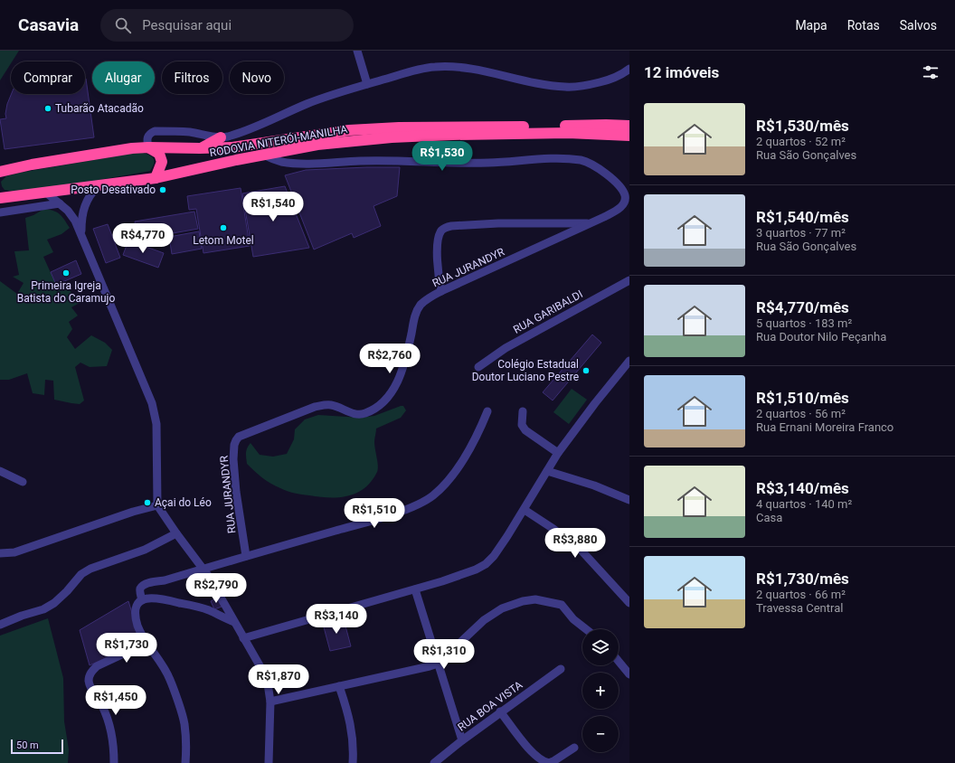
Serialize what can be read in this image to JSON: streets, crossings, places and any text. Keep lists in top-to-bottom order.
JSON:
{
  "streets": {
    "highway": ["RODOVIA NITERÓI-MANILHA"],
    "street": ["RUA JURANDYR", "RUA GARIBALDI", "RUA BOA VISTA"]
  },
  "crossings": [
    ["RODOVIA NITERÓI-MANILHA", "RUA JURANDYR"]
  ],
  "places": [
    "Tubarão Atacadão",
    "Posto Desativado",
    "Letom Motel",
    "Primeira Igreja Batista do Caramujo",
    "Colégio Estadual Doutor Luciano Pestre",
    "Açai do Léo"
  ],
  "scale_bar": "50 m",
  "page": {
    "header": "Casavia",
    "search": "Pesquisar aqui",
    "nav": ["Mapa", "Rotas", "Salvos"],
    "heading": "12 imóveis",
    "chip": [
      "Comprar",
      "Alugar",
      "Filtros",
      "Novo"
    ],
    "list": [
      {
        "name": "R$1,530/mês",
        "note": "2 quartos · 52 m² · Rua São Gonçalves"
      },
      {
        "name": "R$1,540/mês",
        "note": "3 quartos · 77 m² · Rua São Gonçalves"
      },
      {
        "name": "R$4,770/mês",
        "note": "5 quartos · 183 m² · Rua Doutor Nilo Peçanha"
      },
      {
        "name": "R$1,510/mês",
        "note": "2 quartos · 56 m² · Rua Ernani Moreira Franco"
      },
      {
        "name": "R$3,140/mês",
        "note": "4 quartos · 140 m² · Casa"
      },
      {
        "name": "R$1,730/mês",
        "note": "2 quartos · 66 m² · Travessa Central"
      }
    ],
    "price": [
      "R$1,530",
      "R$1,540",
      "R$4,770",
      "R$2,760",
      "R$1,510",
      "R$3,880",
      "R$2,790",
      "R$3,140",
      "R$1,730",
      "R$1,310",
      "R$1,870",
      "R$1,450"
    ],
    "map_buttons": ["+", "−"],
    "scale": "50 m"
  }
}
